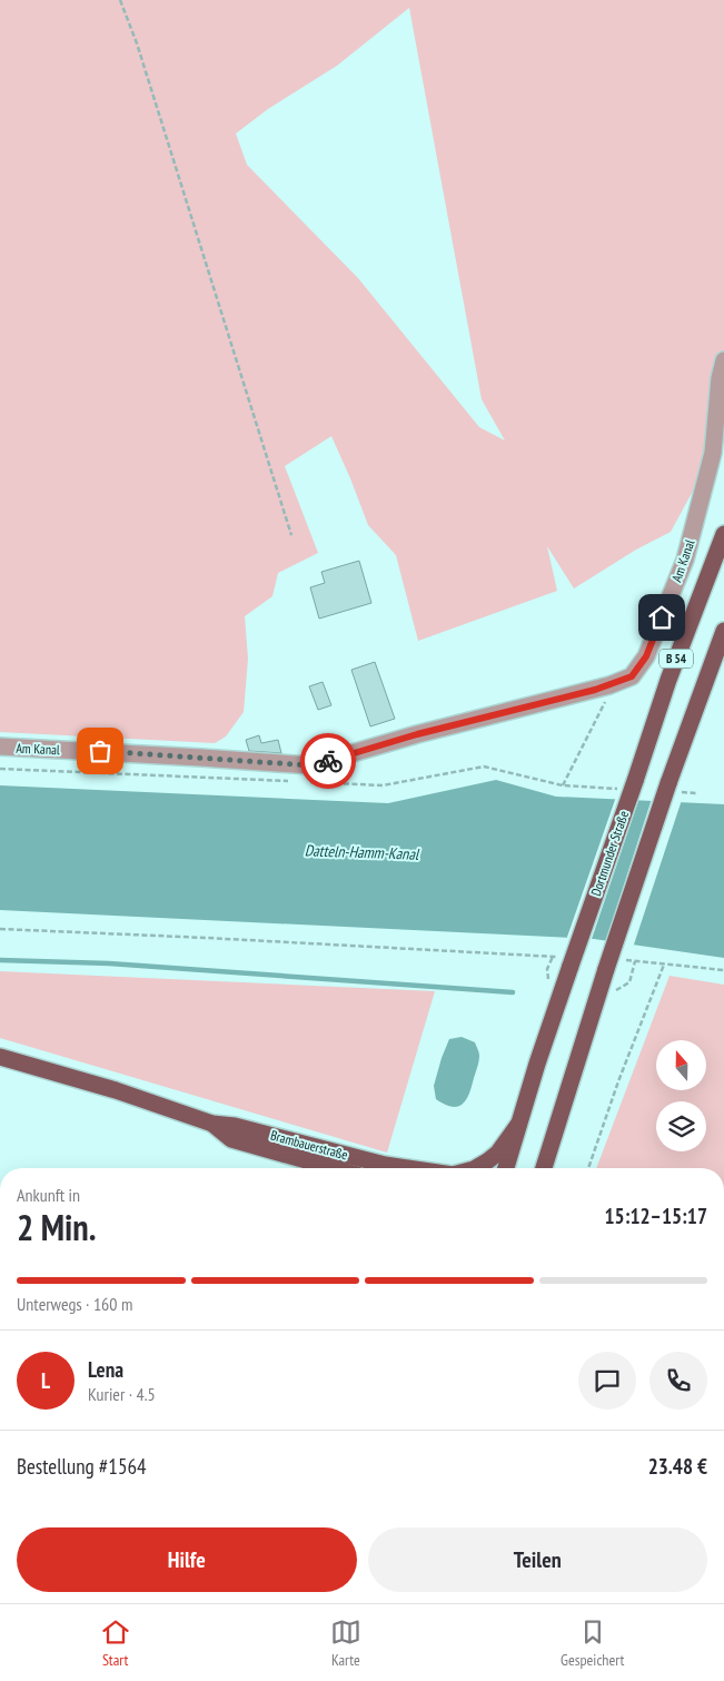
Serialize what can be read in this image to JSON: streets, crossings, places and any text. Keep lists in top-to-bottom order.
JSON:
{
  "streets": {
    "main road": ["B 54", "Dortmunder Straße", "Brambauerstraße"],
    "street": ["Am Kanal"]
  },
  "crossings": [
    ["Dortmunder Straße", "Brambauerstraße"]
  ],
  "water": ["Datteln-Hamm-Kanal"],
  "north": "top",
  "page": {
    "heading": ["2 Min.", "Ankunft in", "15:12–15:17"],
    "panel": [
      "Lena",
      "Kurier · 4.5",
      "Bestellung #1564",
      "23.48 €"
    ],
    "bar": "Unterwegs · 160 m",
    "round": "L",
    "buttons": ["Hilfe", "Teilen"],
    "tabs": ["Start", "Karte", "Gespeichert"]
  }
}
